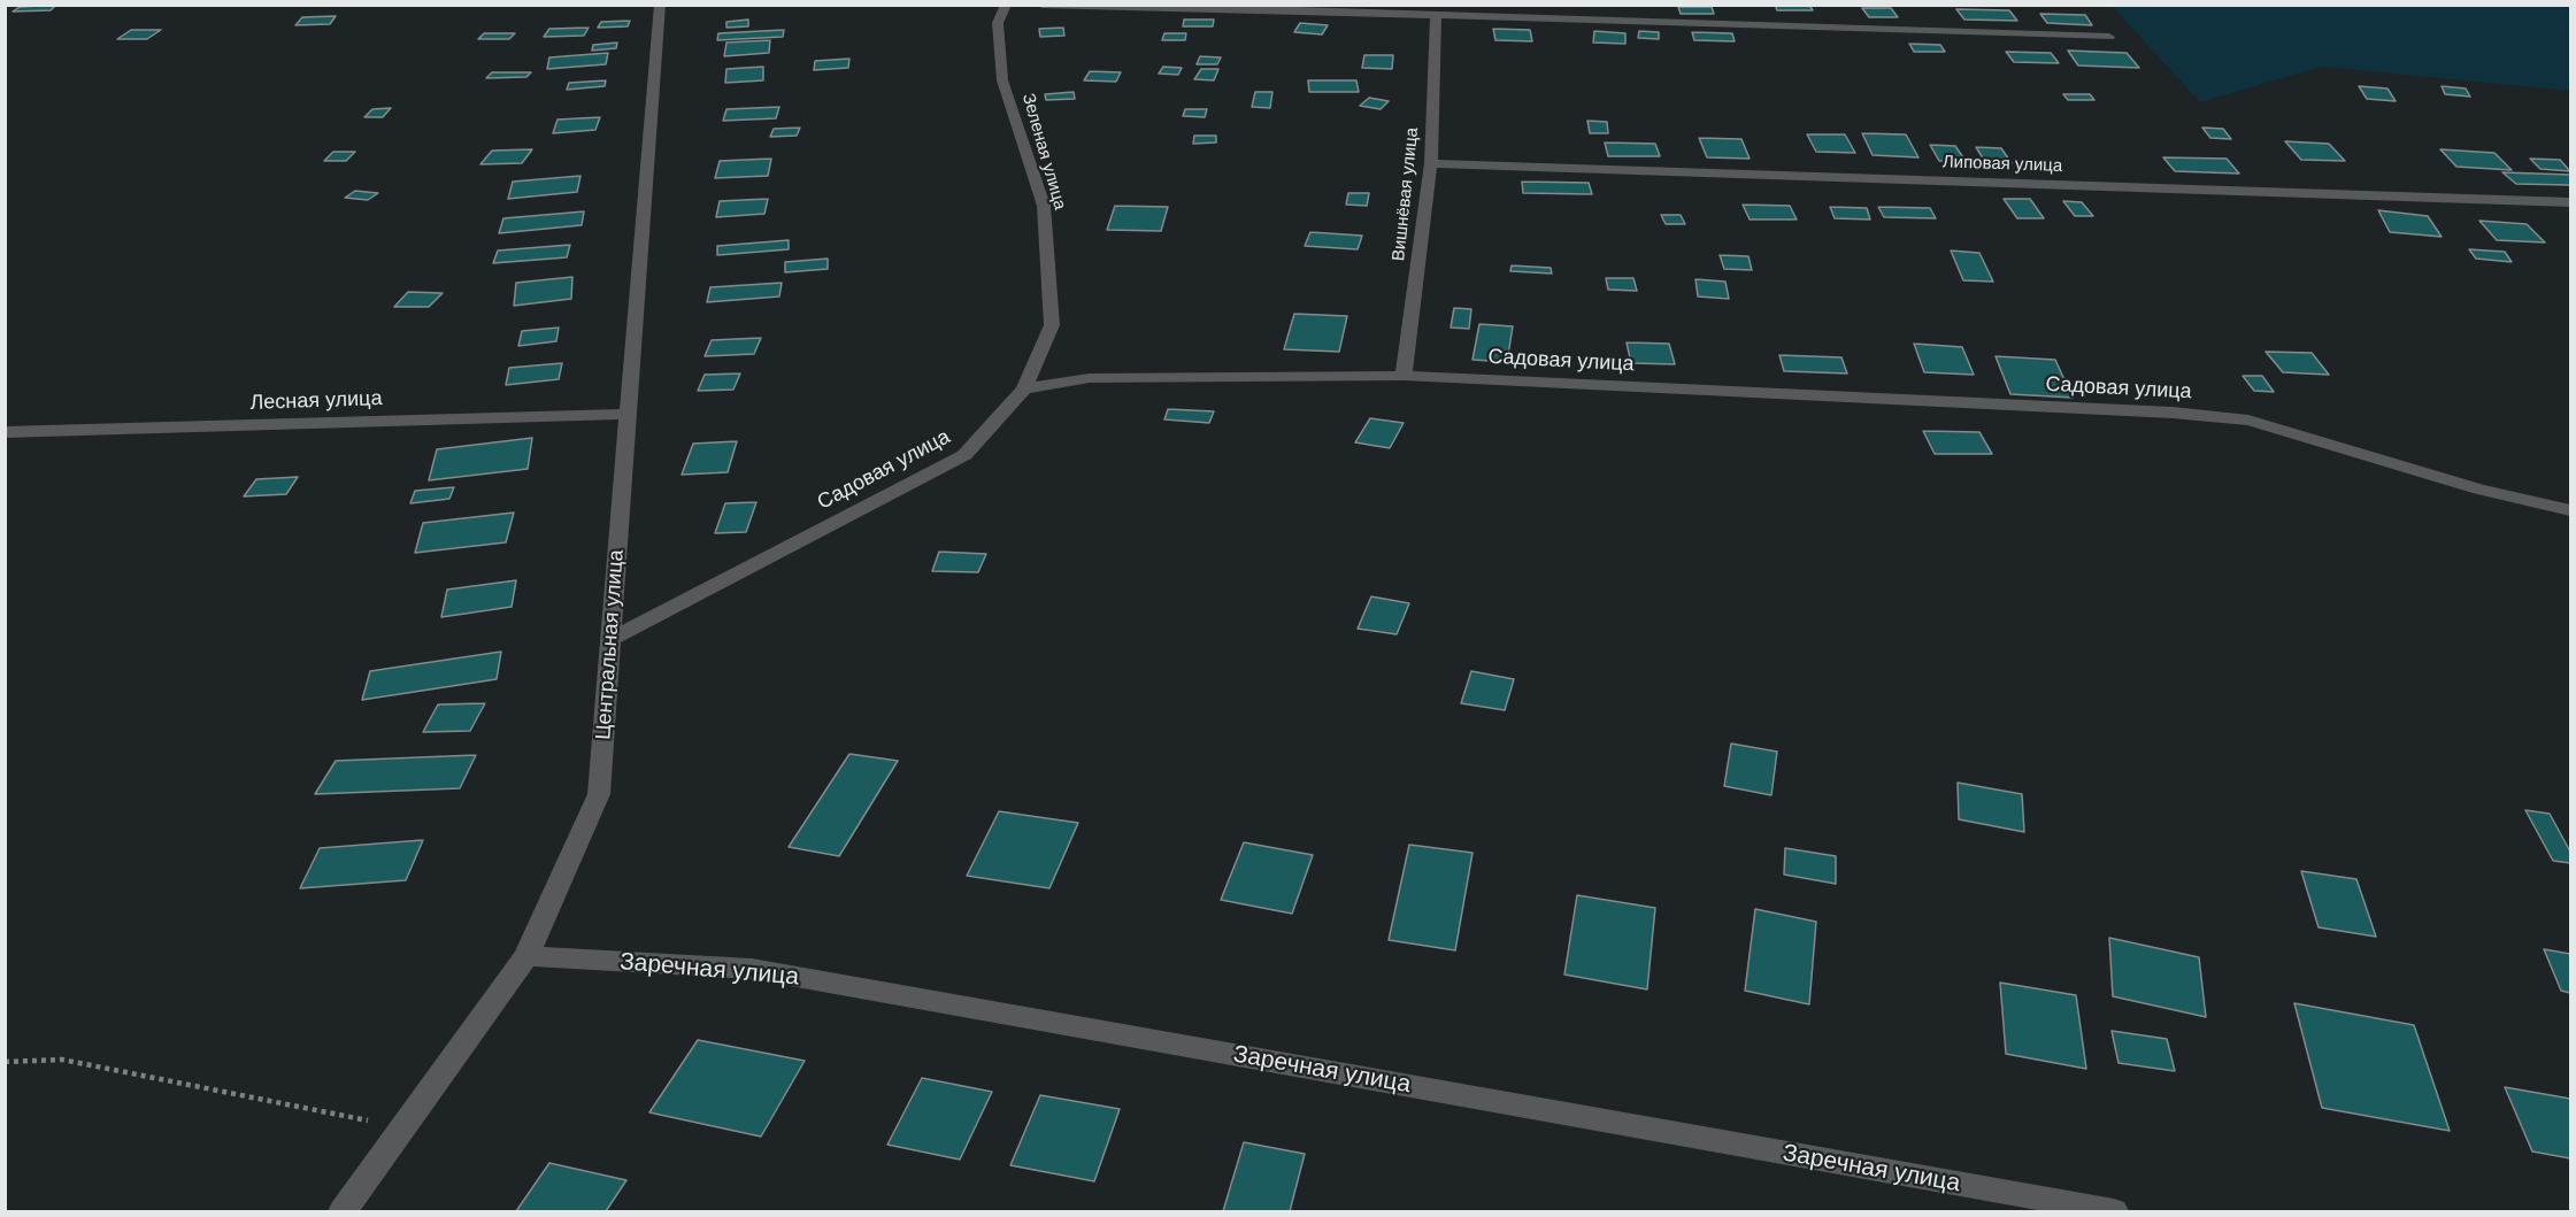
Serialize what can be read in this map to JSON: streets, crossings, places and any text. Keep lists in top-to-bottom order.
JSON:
{
  "streets": {
    "street": [
      "Зеленая улица",
      "Липовая улица",
      "Вишнёвая улица",
      "Садовая улица",
      "Лесная улица",
      "Центральная улица",
      "Заречная улица"
    ]
  },
  "crossings": [
    ["Зеленая улица", "Садовая улица"],
    ["Липовая улица", "Вишнёвая улица"],
    ["Вишнёвая улица", "Садовая улица"],
    ["Садовая улица", "Центральная улица"],
    ["Лесная улица", "Центральная улица"],
    ["Центральная улица", "Заречная улица"]
  ]
}
